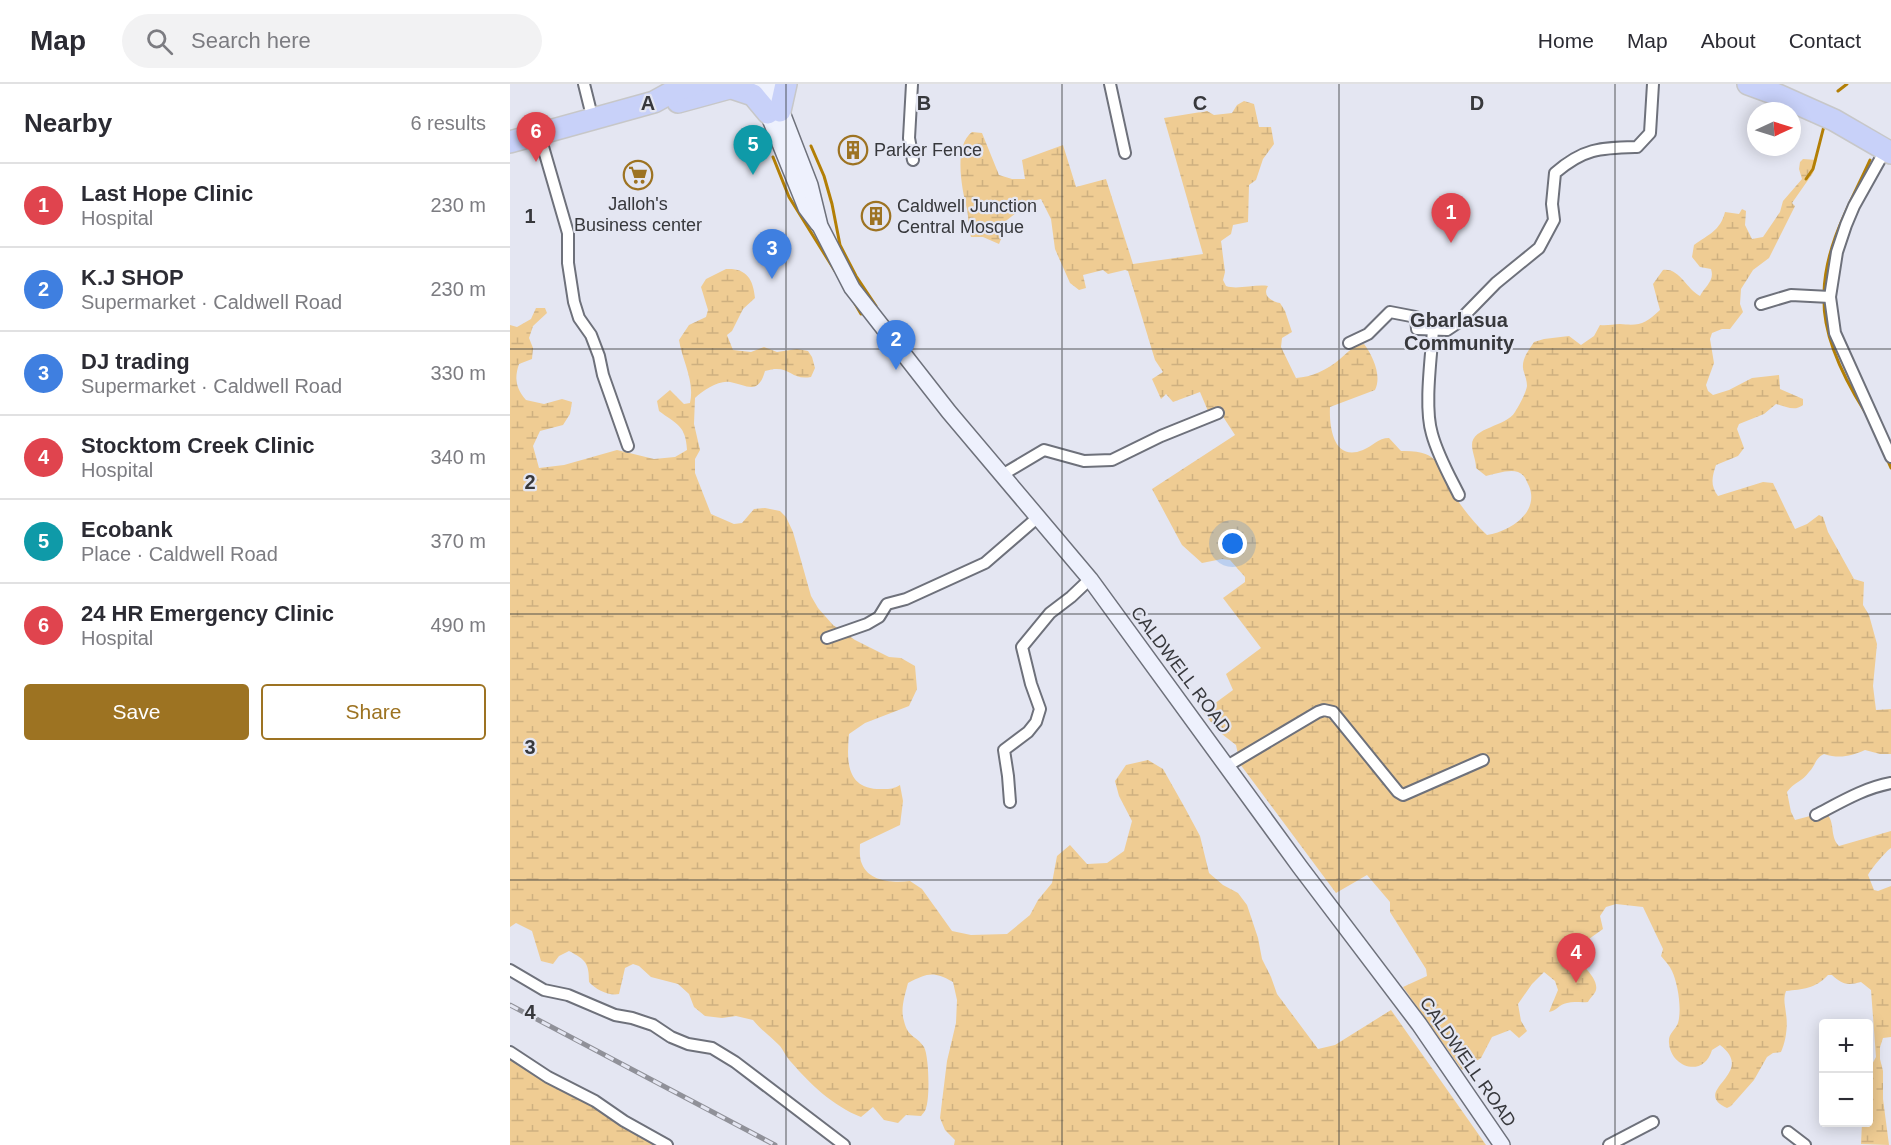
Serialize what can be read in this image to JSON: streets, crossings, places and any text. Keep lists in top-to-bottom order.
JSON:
{
  "streets": {
    "main road": ["CALDWELL ROAD"]
  },
  "districts": ["Gbarlasua Community"],
  "places": {
    "building": ["Parker Fence", "Caldwell Junction Central Mosque"],
    "supermarket": ["Jalloh's Business center"]
  },
  "north": "right",
  "page": {
    "header": "Map",
    "search": "Search here",
    "nav": [
      "Home",
      "Map",
      "About",
      "Contact"
    ],
    "heading": ["Nearby", "6 results"],
    "pins": [
      "6",
      "5",
      "1",
      "3",
      "2",
      "4"
    ],
    "list": [
      {
        "mark": "1",
        "name": "Last Hope Clinic",
        "note": "Hospital",
        "value": "230 m"
      },
      {
        "mark": "2",
        "name": "K.J SHOP",
        "note": "Supermarket · Caldwell Road",
        "value": "230 m"
      },
      {
        "mark": "3",
        "name": "DJ trading",
        "note": "Supermarket · Caldwell Road",
        "value": "330 m"
      },
      {
        "mark": "4",
        "name": "Stocktom Creek Clinic",
        "note": "Hospital",
        "value": "340 m"
      },
      {
        "mark": "5",
        "name": "Ecobank",
        "note": "Place · Caldwell Road",
        "value": "370 m"
      },
      {
        "mark": "6",
        "name": "24 HR Emergency Clinic",
        "note": "Hospital",
        "value": "490 m"
      }
    ],
    "buttons": ["Save", "Share"],
    "map_buttons": ["+", "−"]
  },
  "grid": {
    "columns": [
      "A",
      "B",
      "C",
      "D"
    ],
    "rows": [
      "1",
      "2",
      "3",
      "4"
    ]
  }
}
